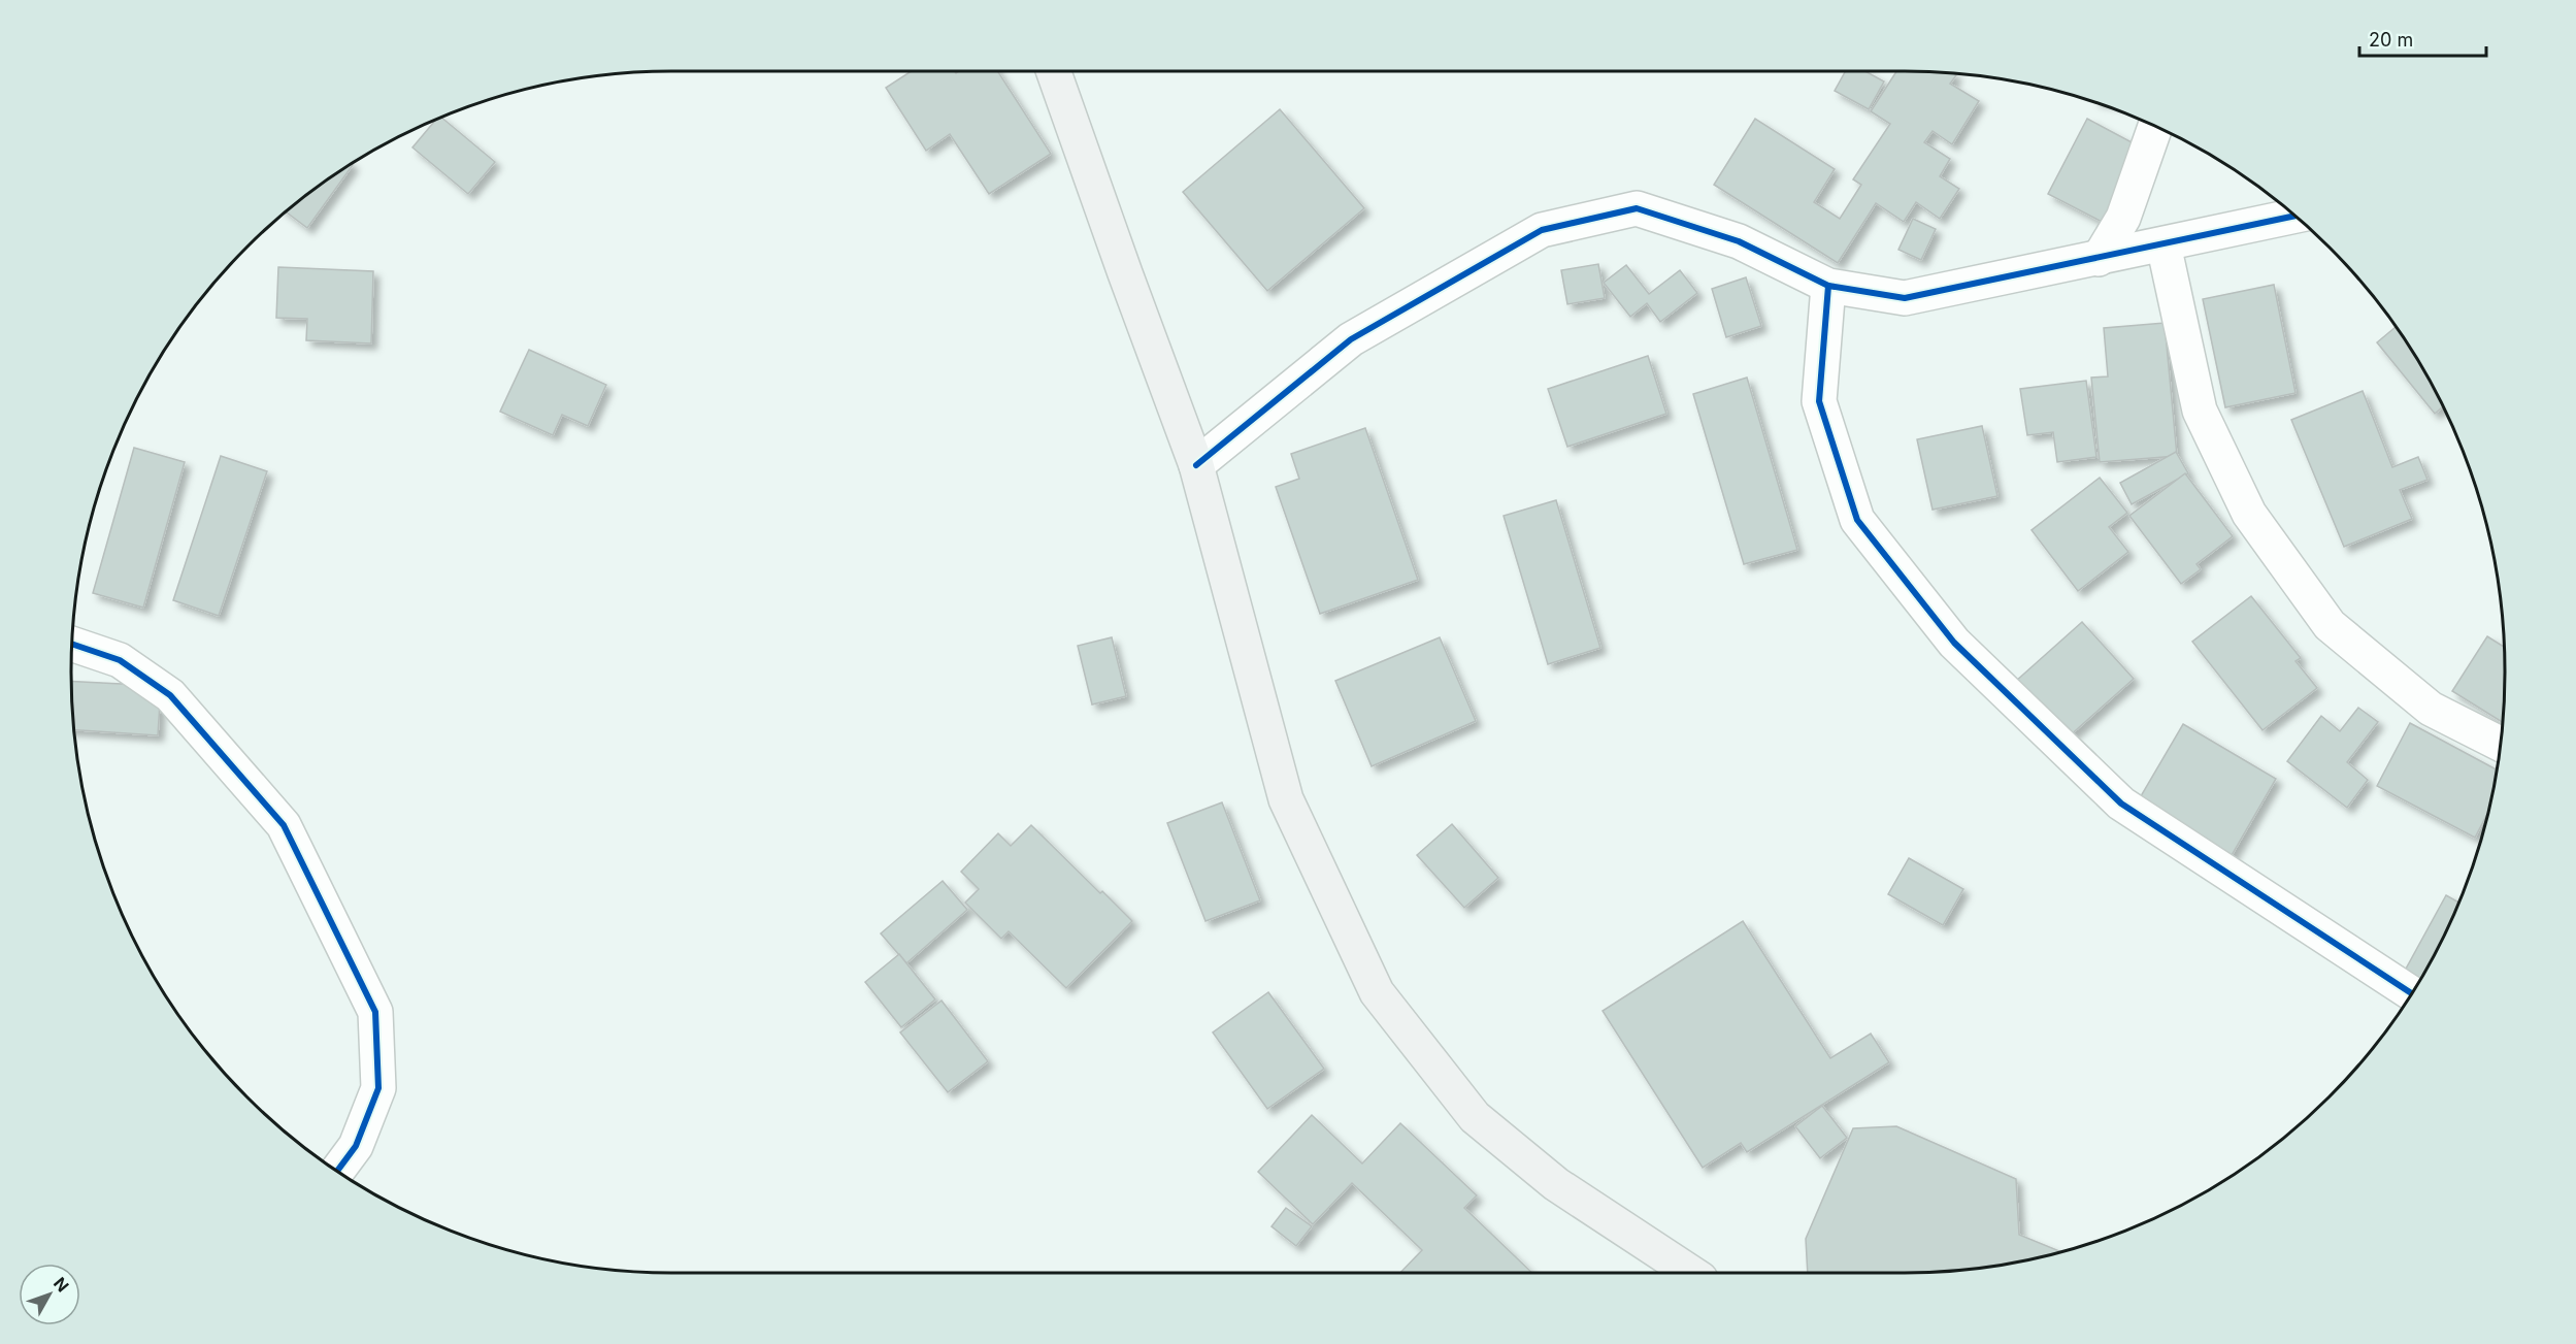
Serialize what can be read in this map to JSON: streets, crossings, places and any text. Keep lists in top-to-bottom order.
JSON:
{
  "scale_bar": "20 m",
  "north": "top right"
}
